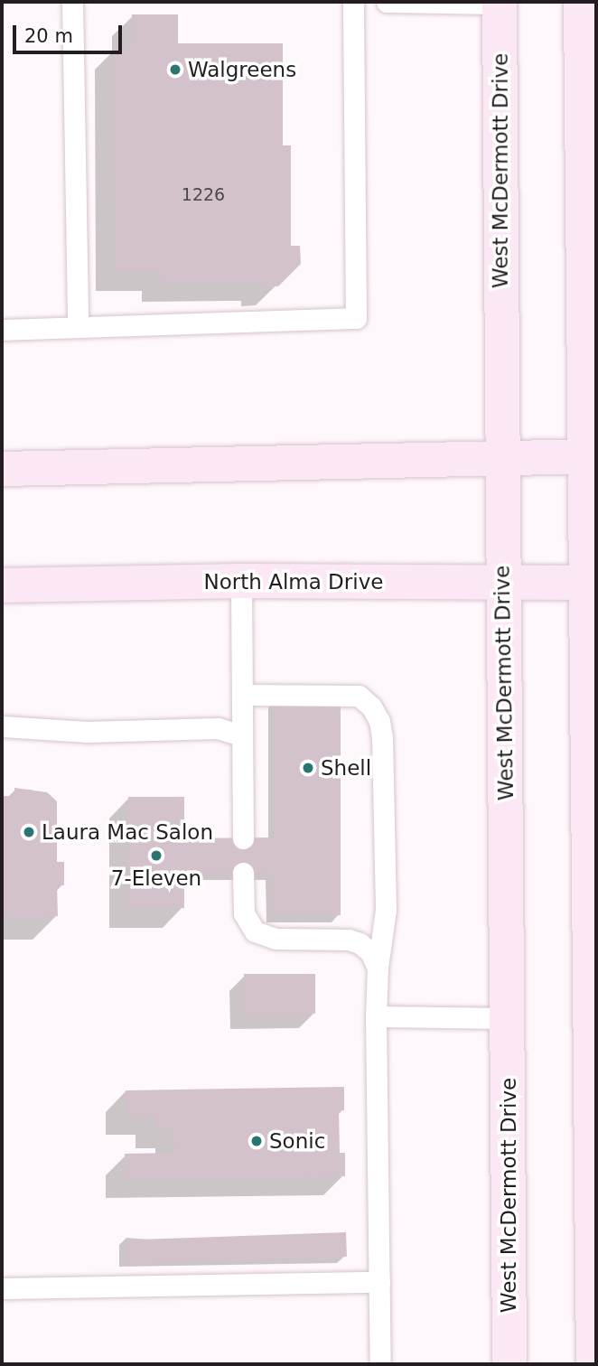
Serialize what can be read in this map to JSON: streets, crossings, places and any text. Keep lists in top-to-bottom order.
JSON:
{
  "streets": {
    "main road": ["West McDermott Drive", "North Alma Drive"]
  },
  "crossings": [
    ["West McDermott Drive", "North Alma Drive"]
  ],
  "places": [
    "Walgreens",
    "Shell",
    "Laura Mac Salon",
    "7-Eleven",
    "Sonic"
  ],
  "house_numbers": ["1226"],
  "scale_bar": "20 m"
}
